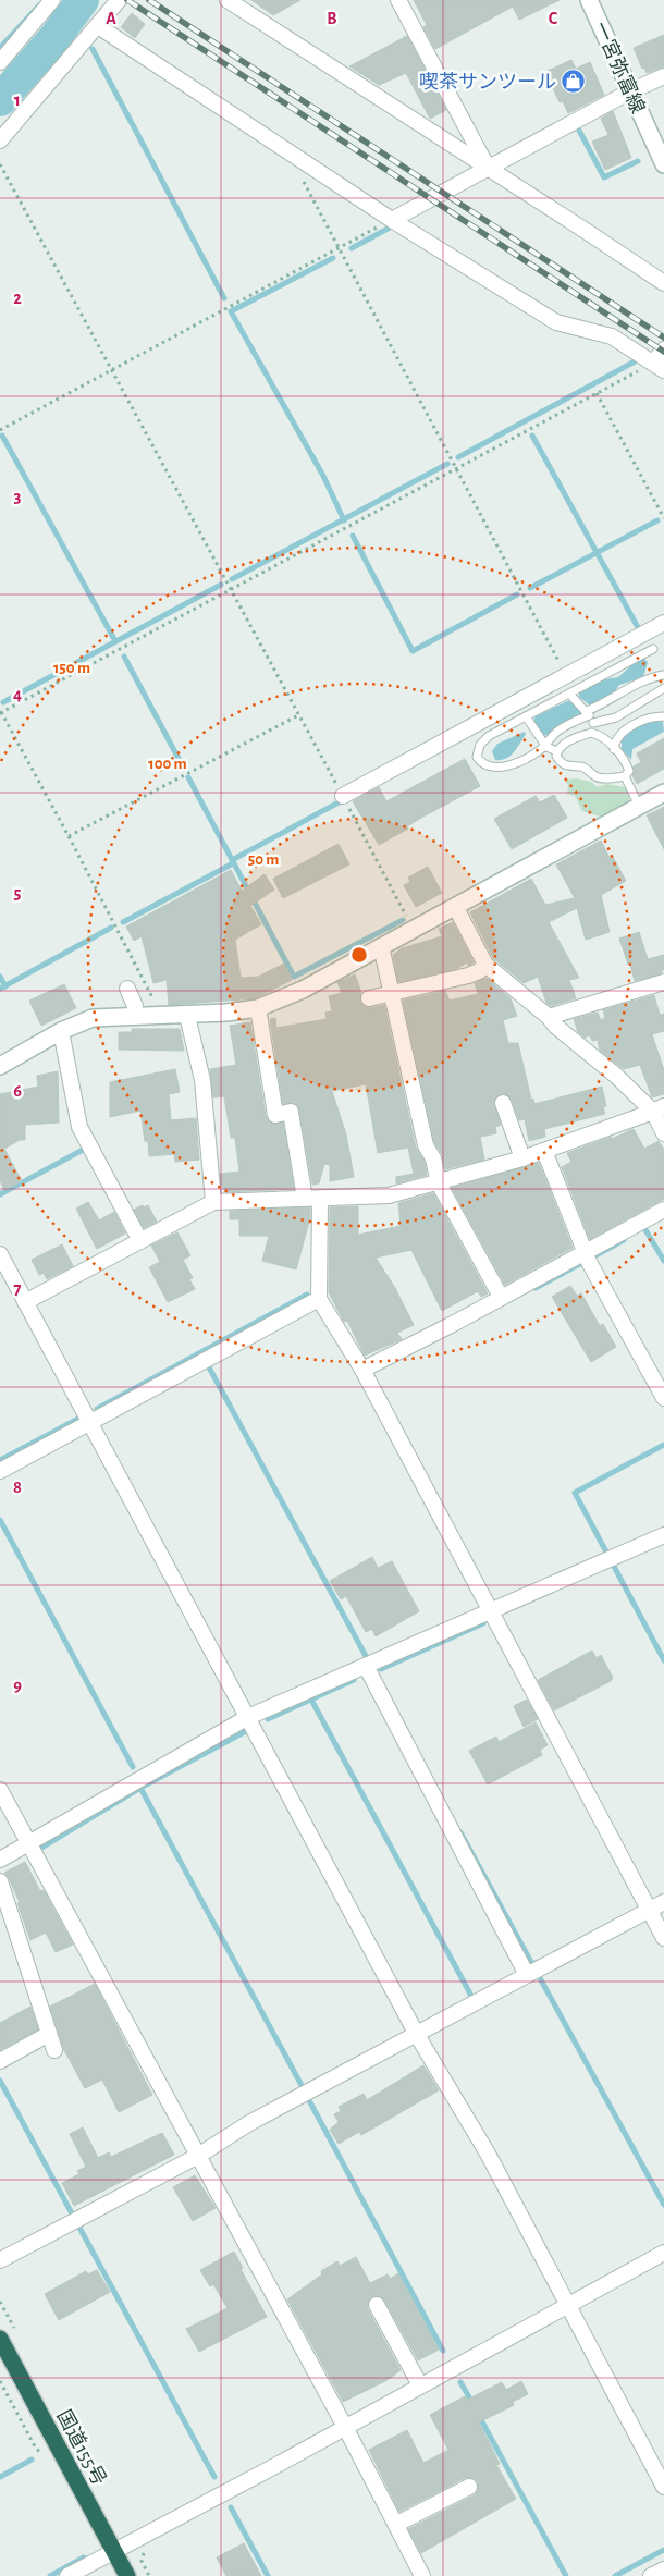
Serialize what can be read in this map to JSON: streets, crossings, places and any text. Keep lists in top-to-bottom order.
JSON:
{
  "streets": {
    "highway": ["国道155号"],
    "street": ["一宮弥富線"]
  },
  "places": {
    "shop": ["喫茶サンツール"]
  },
  "grid": {
    "columns": ["A", "B", "C"],
    "rows": [
      "1",
      "2",
      "3",
      "4",
      "5",
      "6",
      "7",
      "8",
      "9"
    ]
  },
  "rings": ["150 m", "100 m", "50 m"]
}
